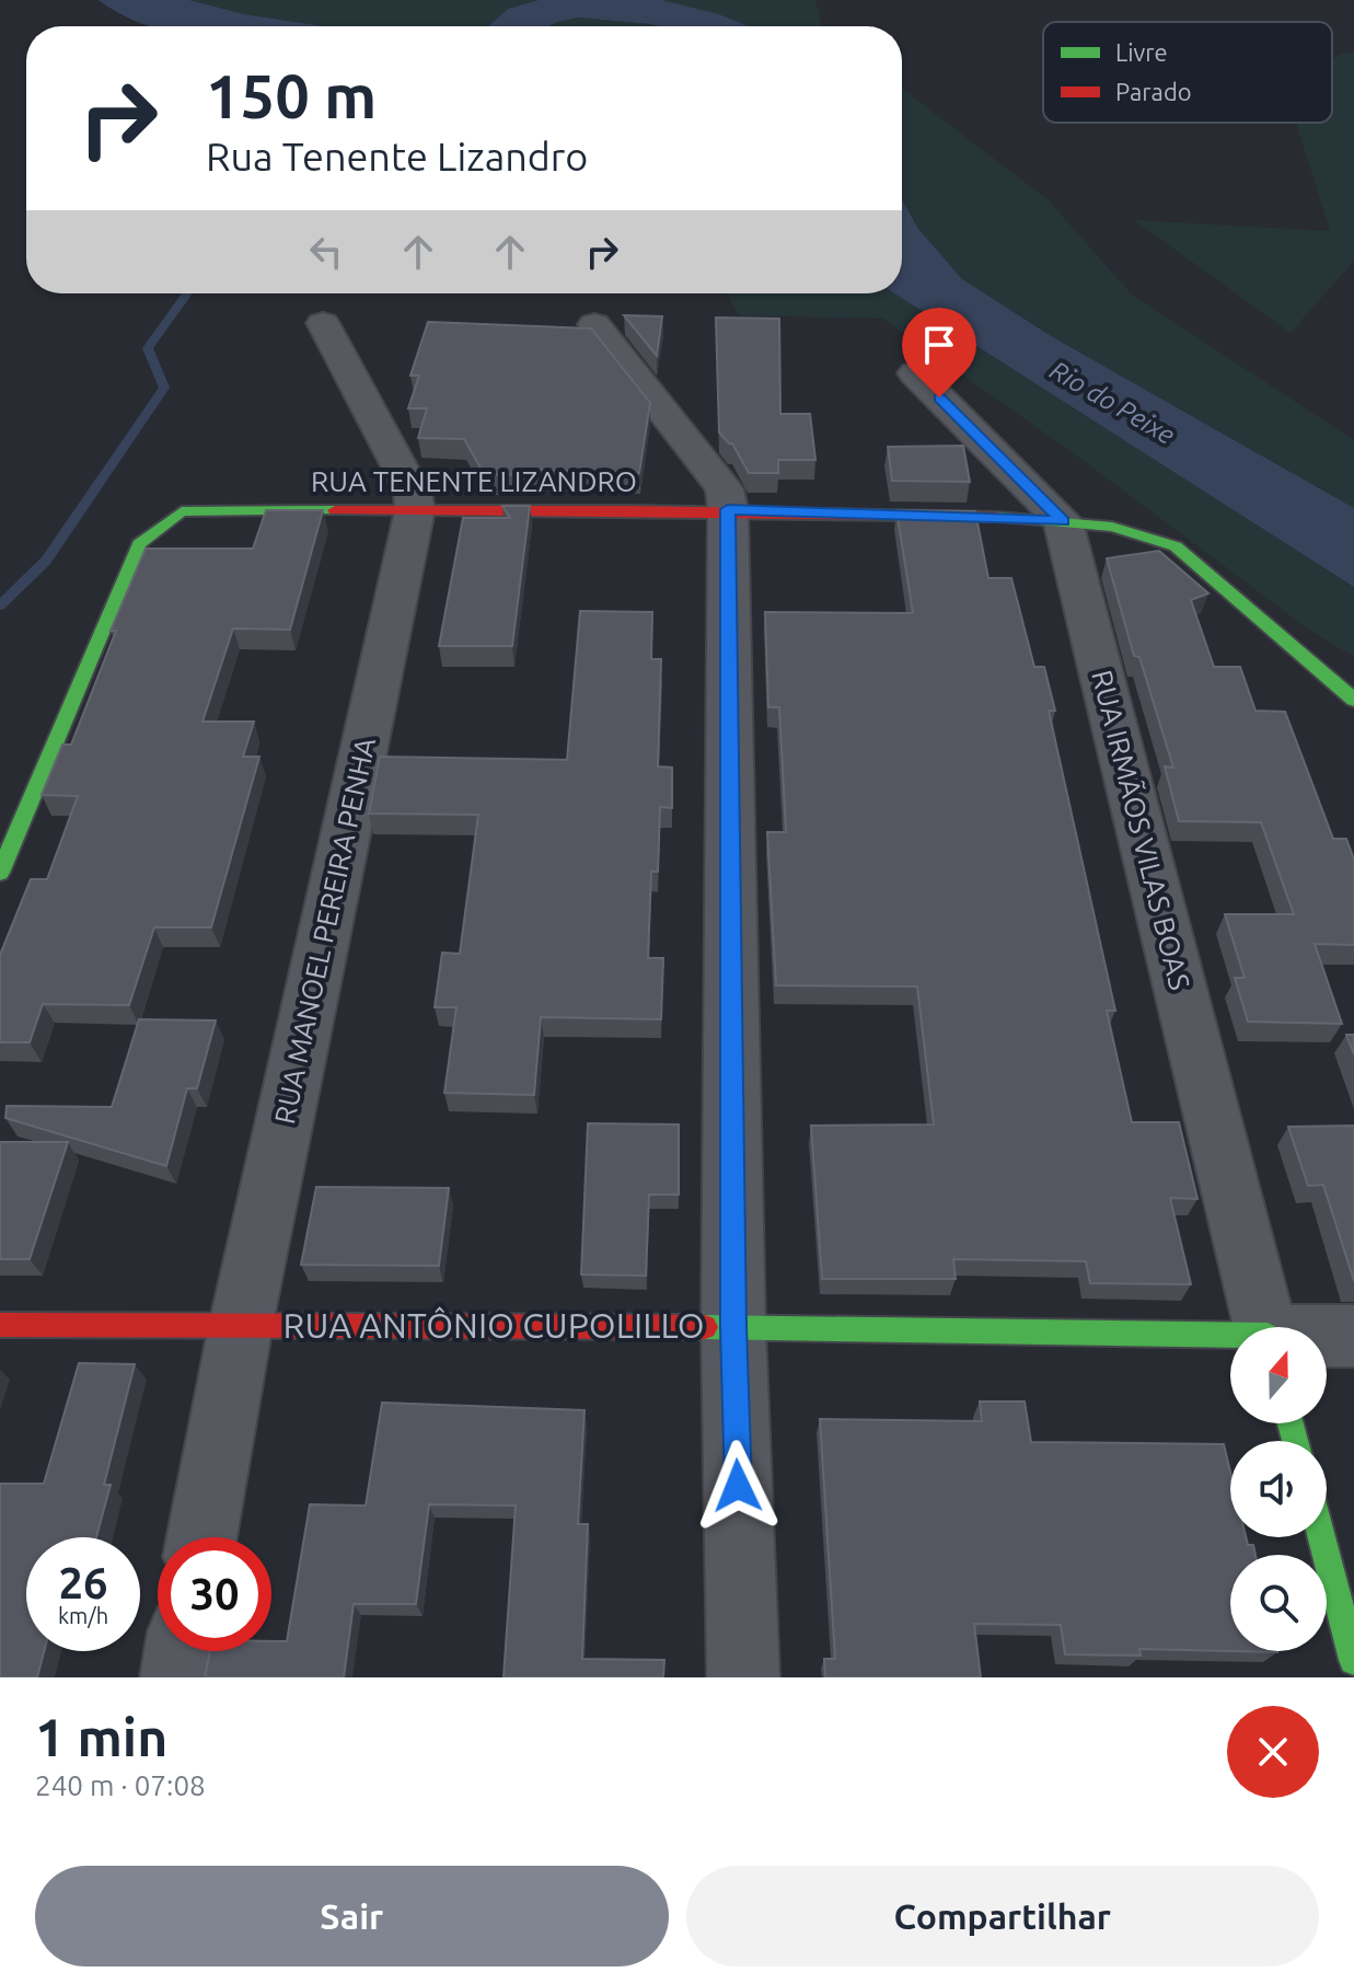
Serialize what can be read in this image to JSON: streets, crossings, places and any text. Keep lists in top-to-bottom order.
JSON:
{
  "streets": {
    "street": [
      "RUA TENENTE LIZANDRO",
      "RUA IRMÃOS VILAS BOAS",
      "RUA MANOEL PEREIRA PENHA",
      "RUA ANTÔNIO CUPOLILLO"
    ]
  },
  "crossings": [
    ["RUA TENENTE LIZANDRO", "RUA IRMÃOS VILAS BOAS"],
    ["RUA TENENTE LIZANDRO", "RUA MANOEL PEREIRA PENHA"],
    ["RUA MANOEL PEREIRA PENHA", "RUA ANTÔNIO CUPOLILLO"]
  ],
  "water": ["Rio do Peixe"],
  "legend": ["Livre", "Parado"],
  "north": "top",
  "page": {
    "turn": ["150 m", "Rua Tenente Lizandro"],
    "speed": "26 km/h",
    "limit": "30",
    "heading": ["1 min", "240 m · 07:08"],
    "buttons": ["Sair", "Compartilhar"]
  }
}
